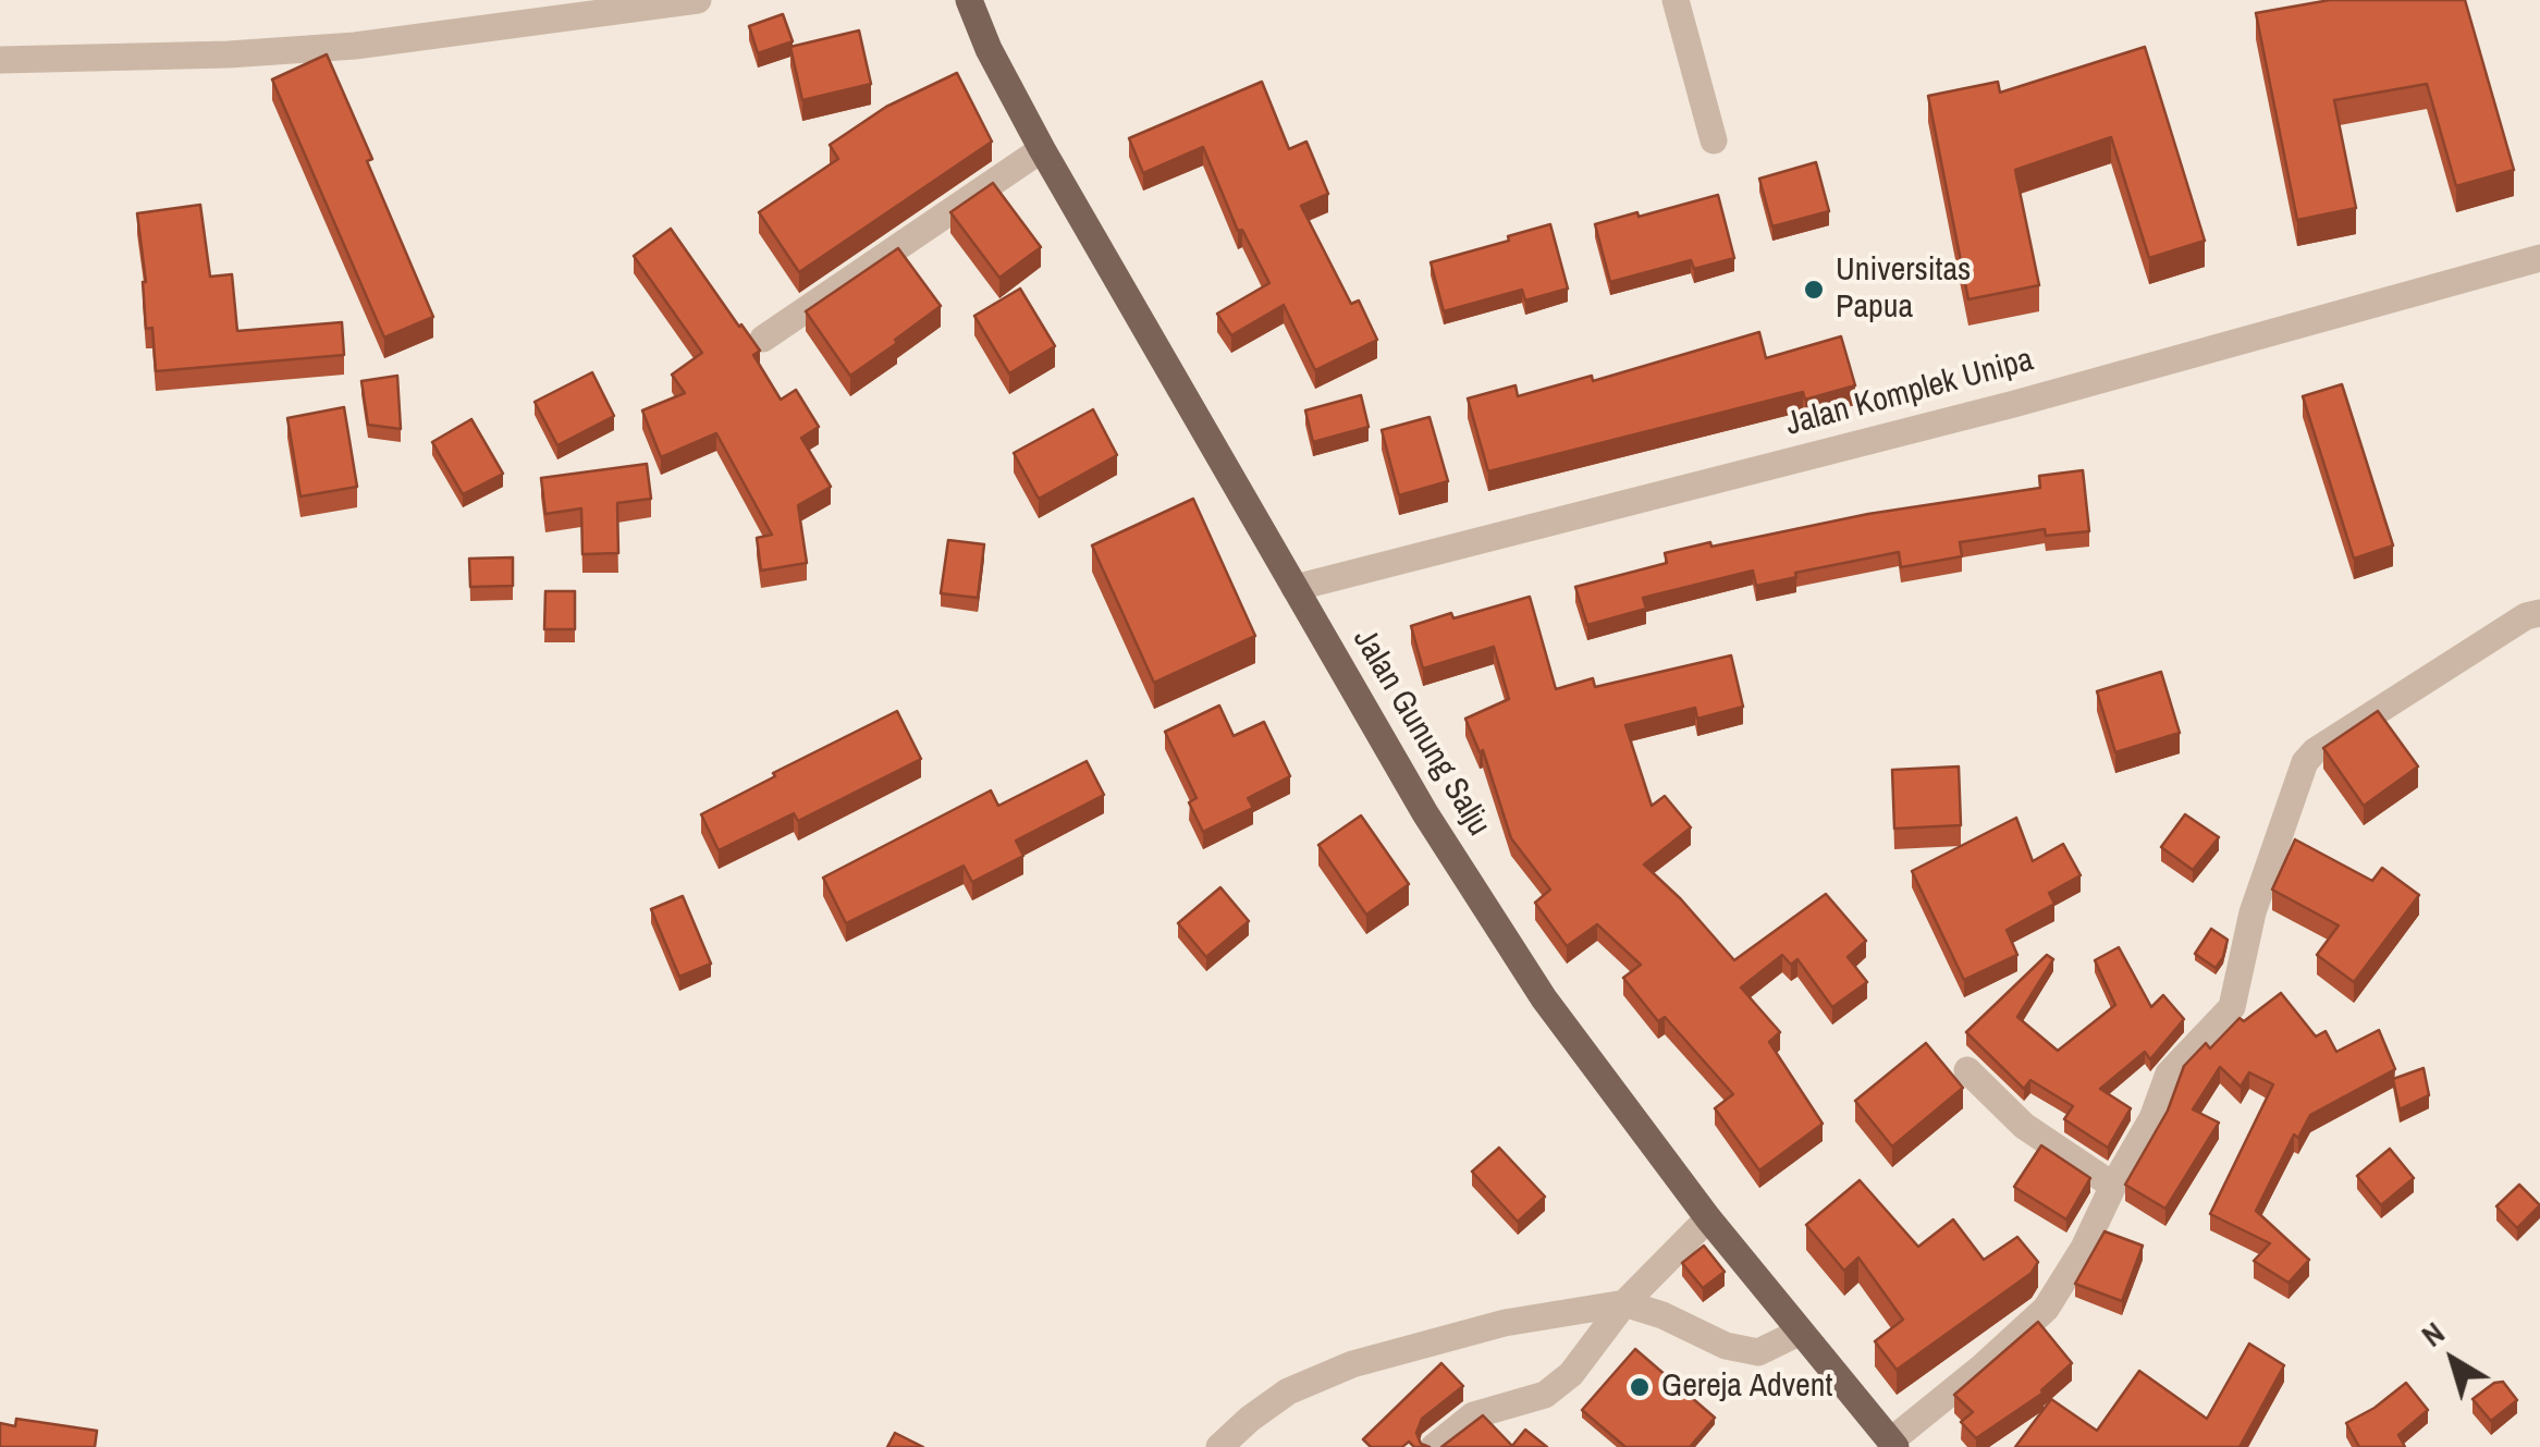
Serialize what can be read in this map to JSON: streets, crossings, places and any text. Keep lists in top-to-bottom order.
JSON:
{
  "streets": {
    "main road": ["Jalan Gunung Salju"],
    "street": ["Jalan Komplek Unipa"]
  },
  "crossings": [
    ["Jalan Komplek Unipa", "Jalan Gunung Salju"]
  ],
  "places": ["Universitas Papua", "Gereja Advent"],
  "north": "top left"
}
